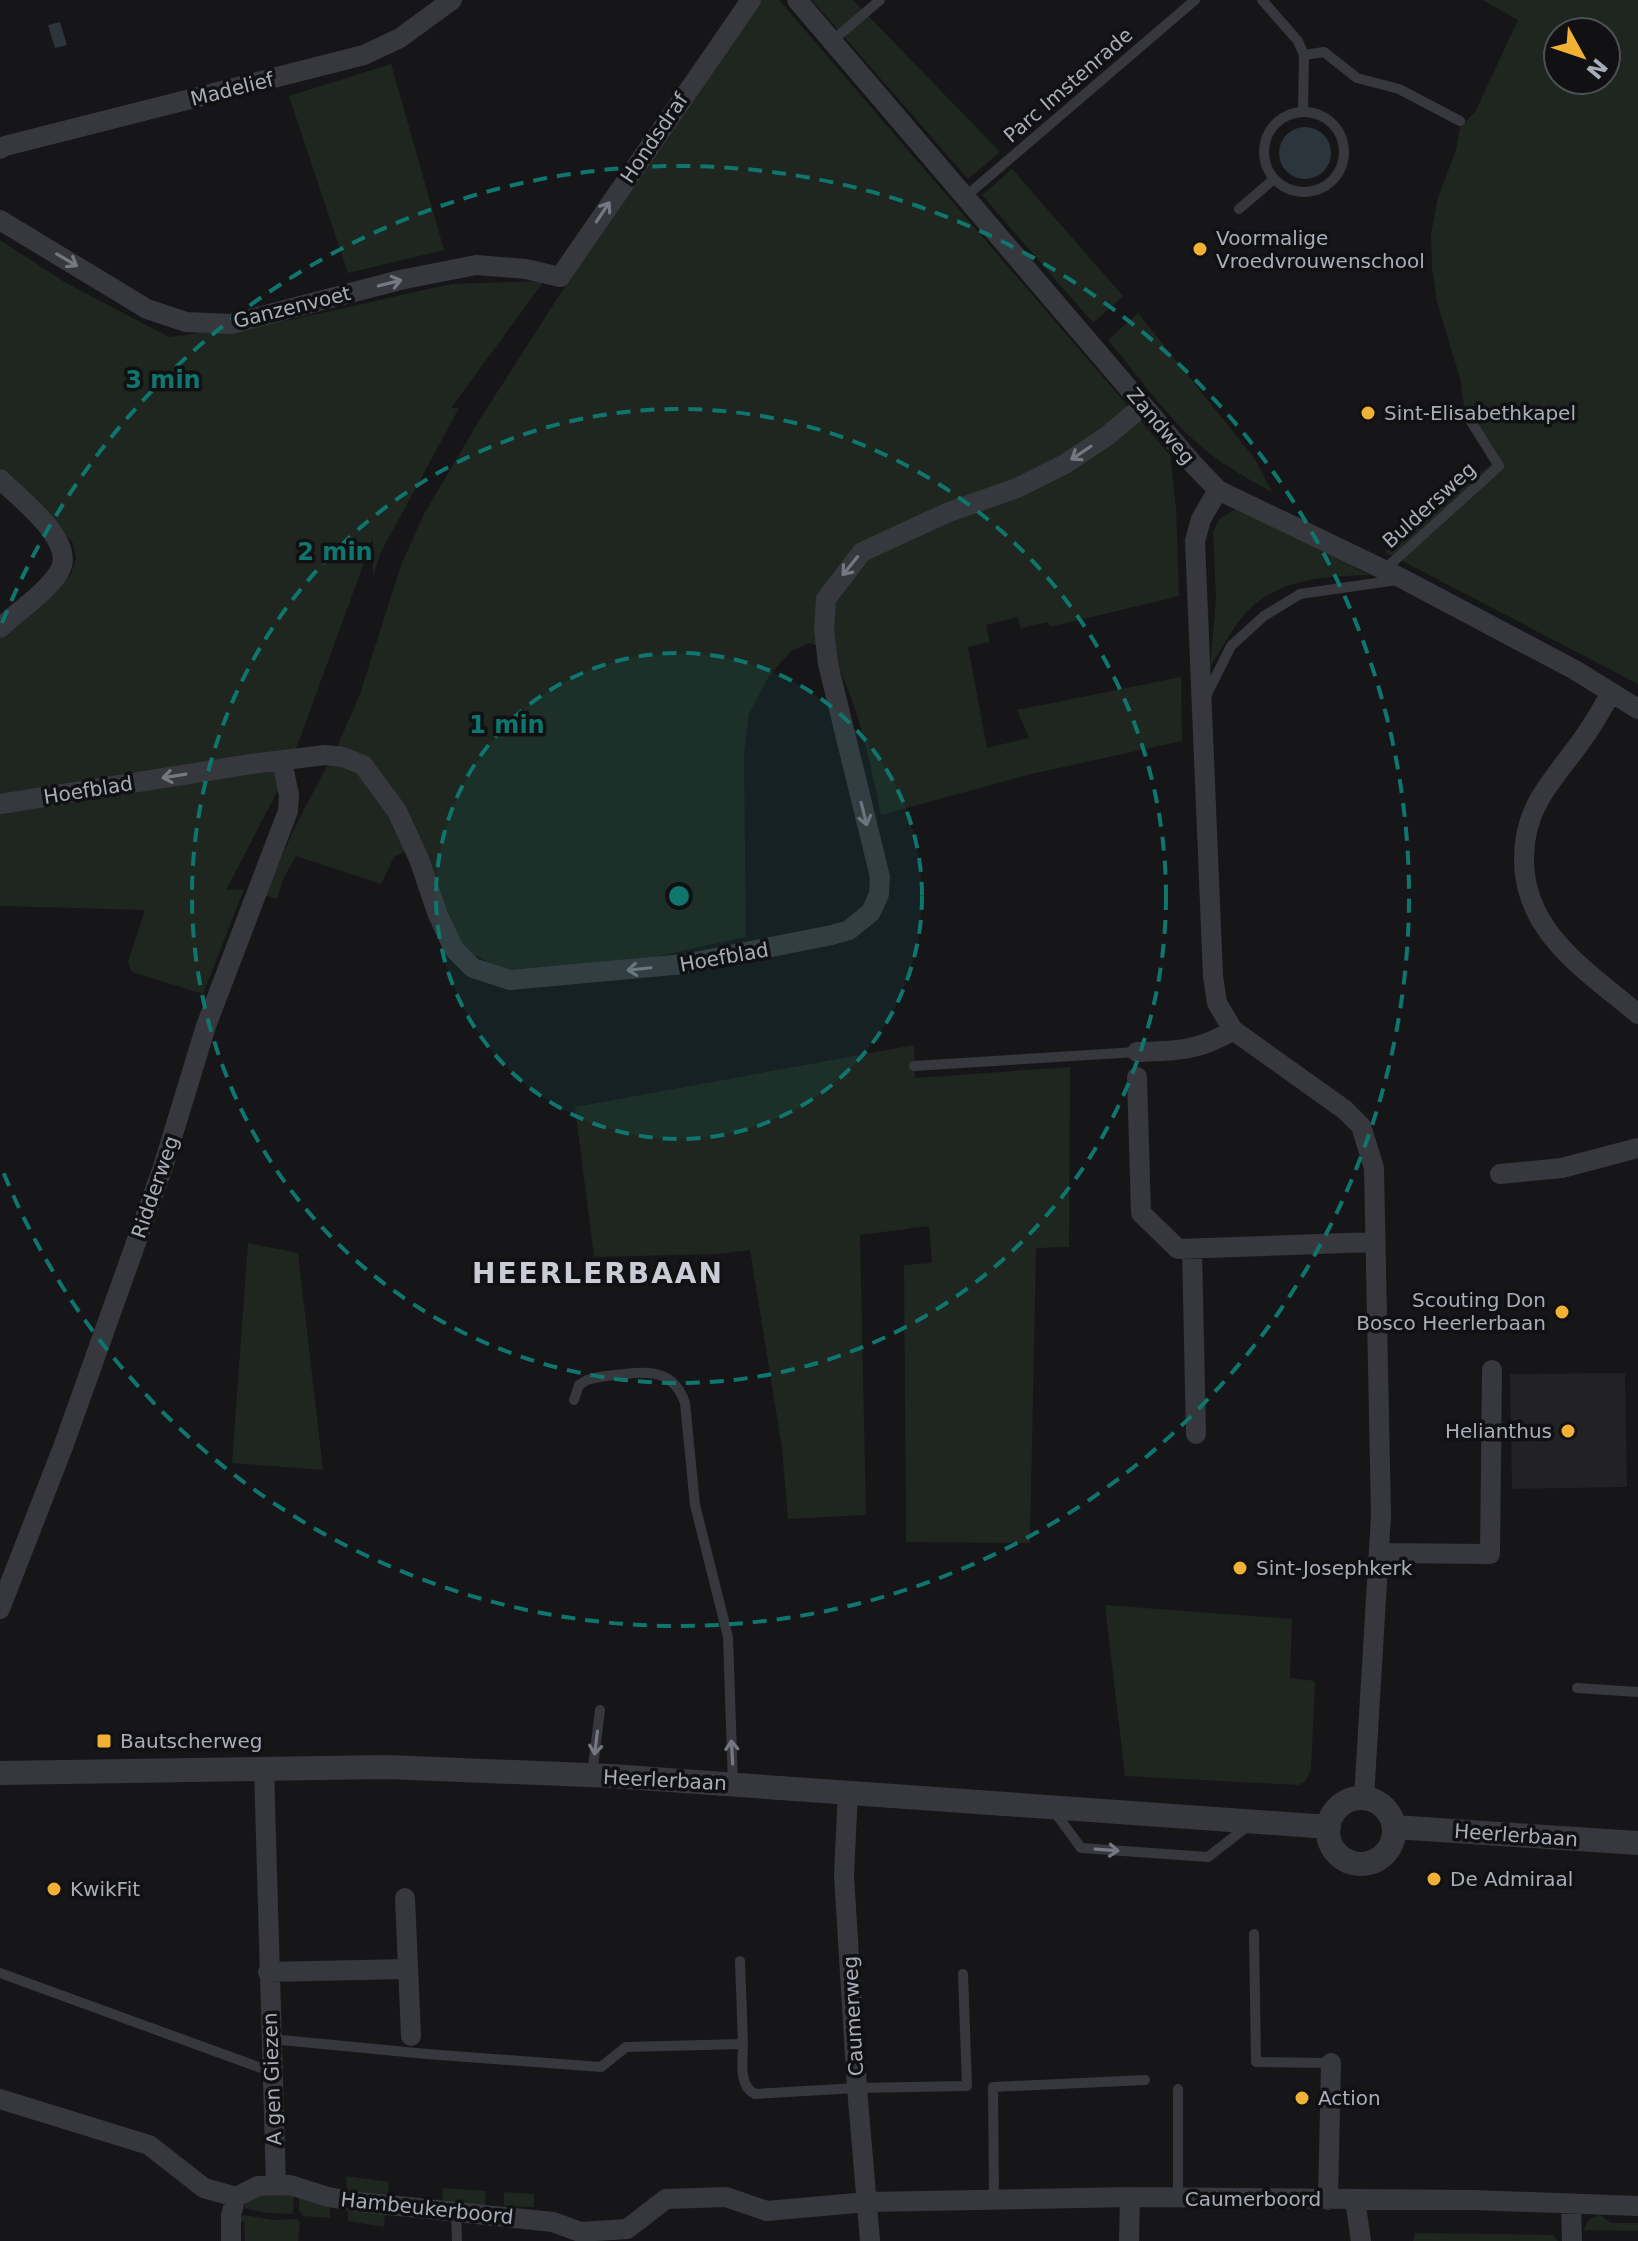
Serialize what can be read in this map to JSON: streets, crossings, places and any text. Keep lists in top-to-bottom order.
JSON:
{
  "streets": {
    "street": [
      "Madelief",
      "Hondsdraf",
      "Ganzenvoet",
      "Zandweg",
      "Hoefblad",
      "Ridderweg",
      "Heerlerbaan",
      "Caumerweg",
      "A gen Giezen",
      "Caumerboord",
      "Hambeukerboord"
    ],
    "lane": ["Parc Imstenrade", "Buldersweg"]
  },
  "crossings": [
    ["Parc Imstenrade", "Zandweg"],
    ["Hondsdraf", "Ganzenvoet"],
    ["Zandweg", "Buldersweg"],
    ["Zandweg", "Hoefblad"],
    ["Hoefblad", "Ridderweg"],
    ["Heerlerbaan", "Caumerweg"],
    ["Heerlerbaan", "A gen Giezen"],
    ["Caumerweg", "Caumerboord"],
    ["Caumerweg", "Hambeukerboord"],
    ["A gen Giezen", "Hambeukerboord"],
    ["Caumerboord", "Hambeukerboord"]
  ],
  "one_way": ["Hondsdraf", "Ganzenvoet"],
  "districts": ["HEERLERBAAN"],
  "places": {
    "other": [
      "Voormalige Vroedvrouwenschool",
      "Sint-Elisabethkapel",
      "Scouting Don Bosco Heerlerbaan",
      "Helianthus",
      "Sint-Josephkerk",
      "De Admiraal",
      "KwikFit",
      "Action"
    ],
    "transit": ["Bautscherweg"]
  },
  "north": "bottom right",
  "rings": ["3 min", "2 min", "1 min"]
}
